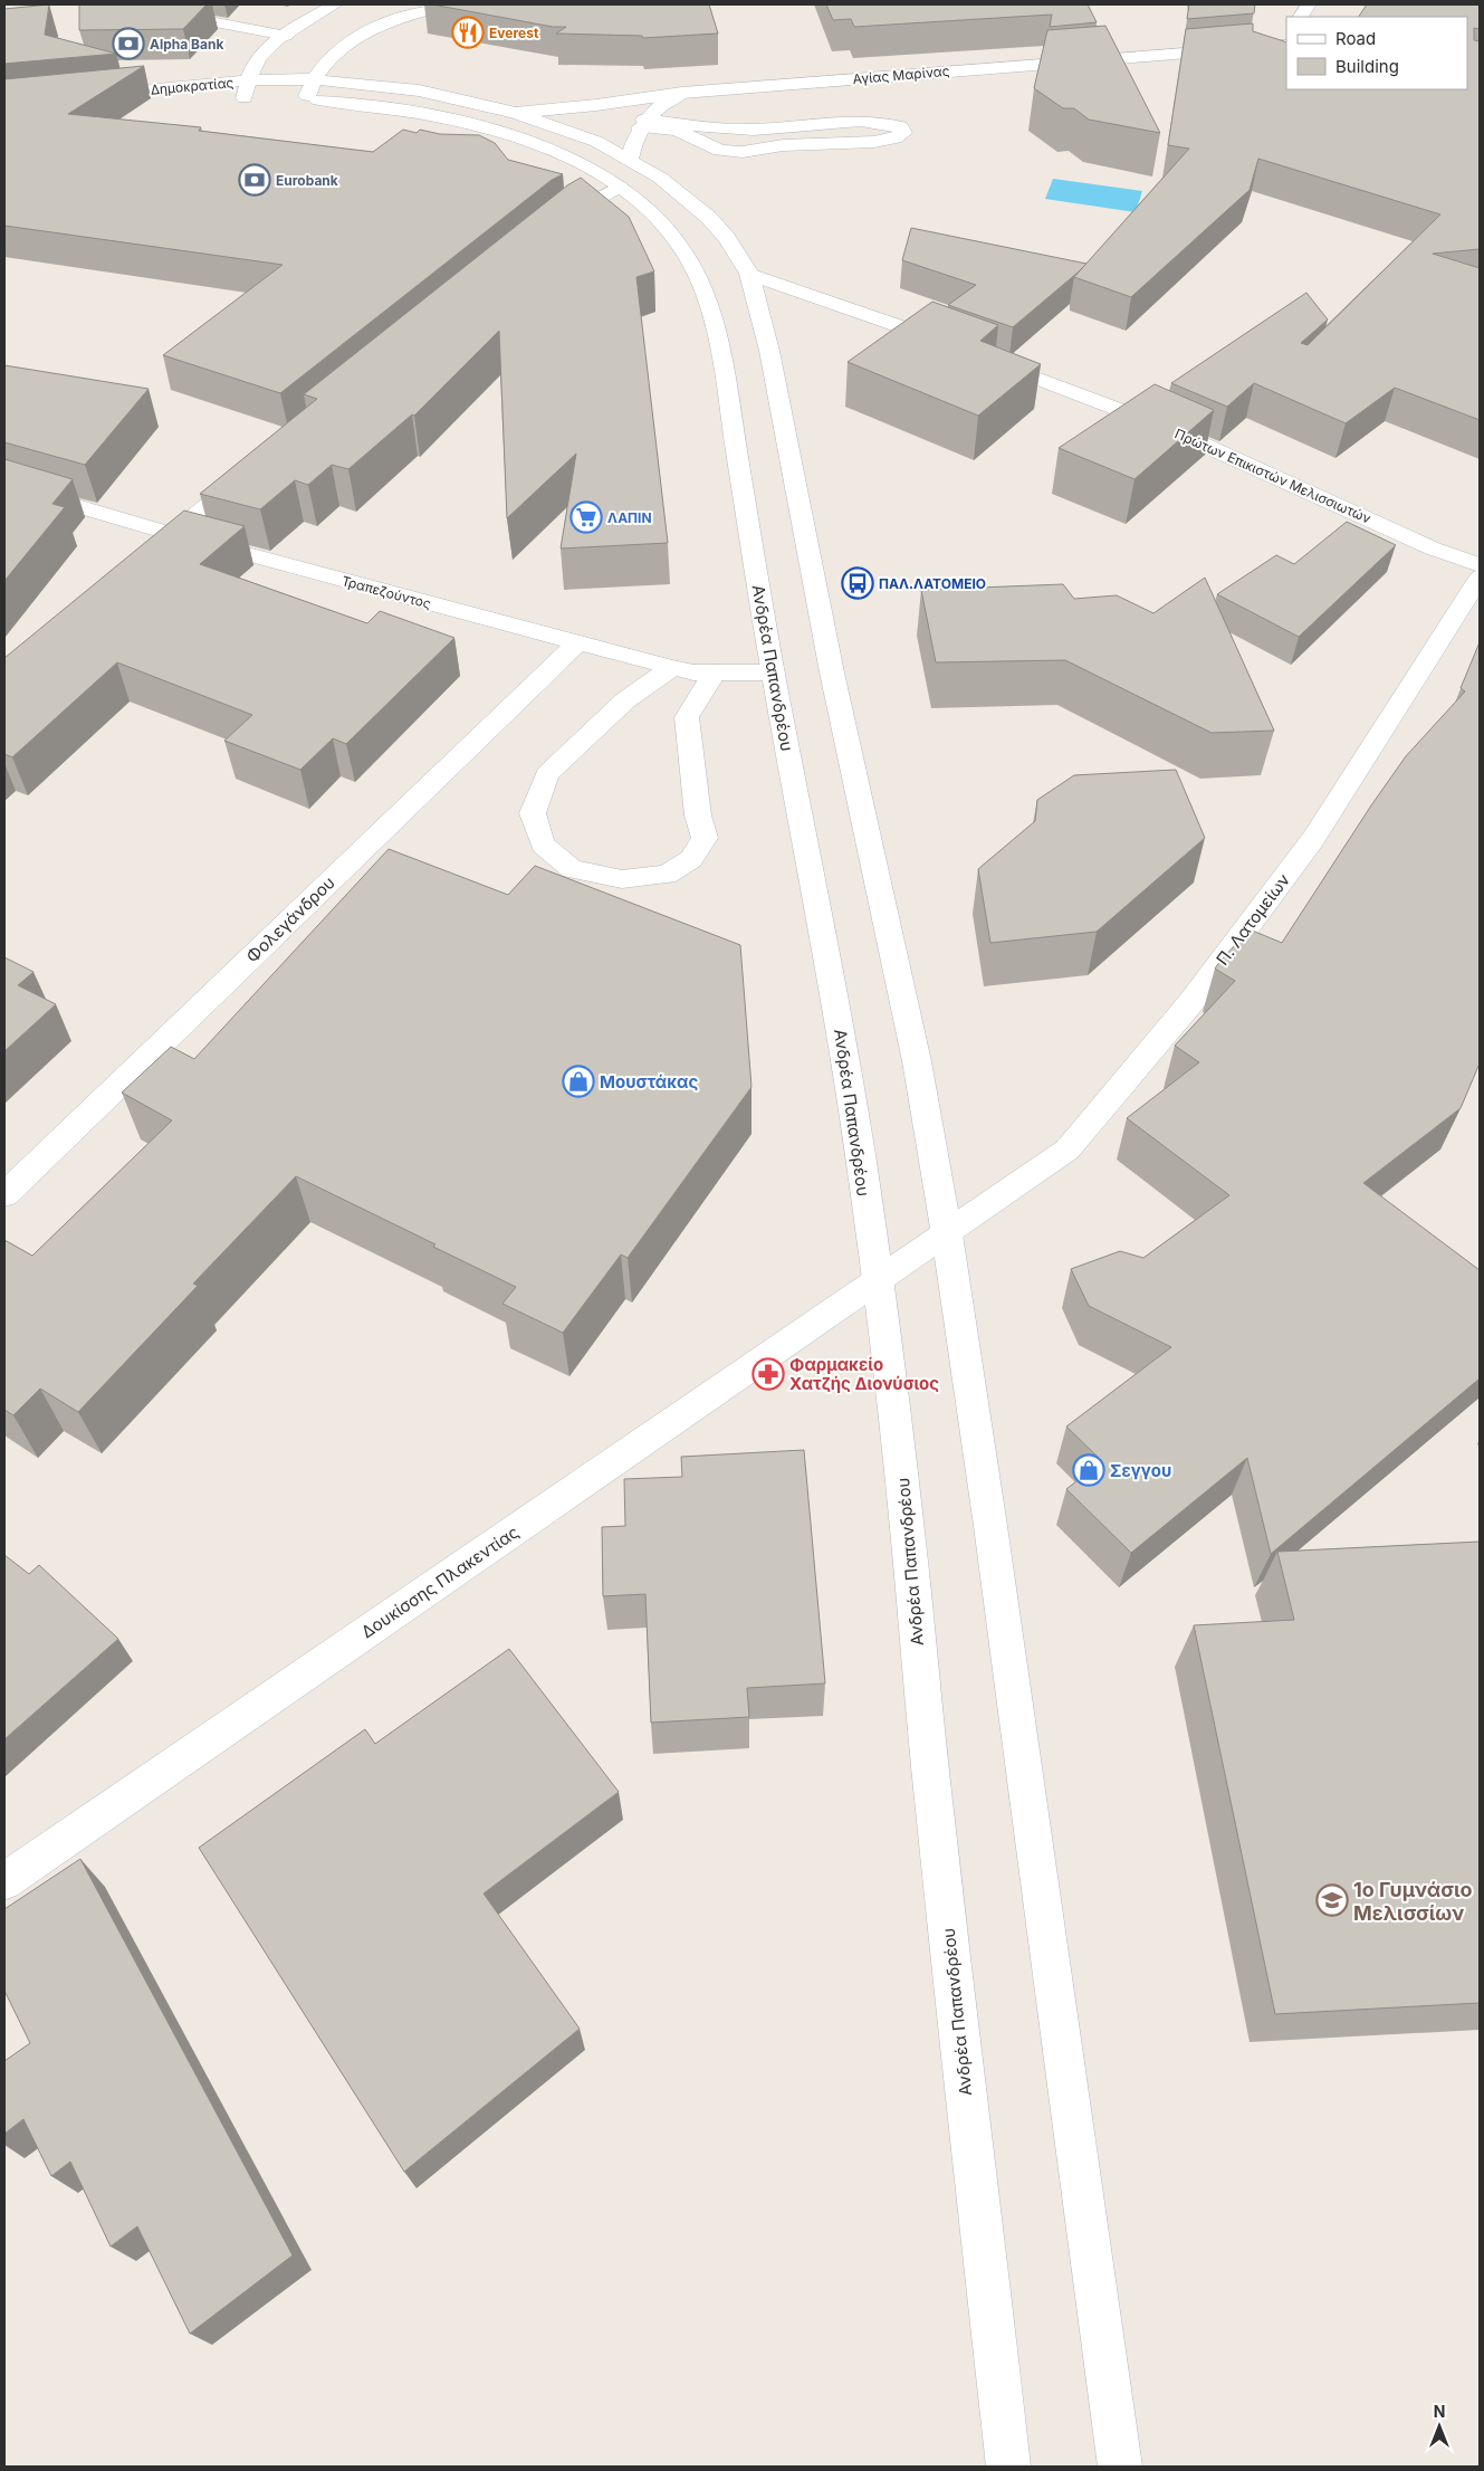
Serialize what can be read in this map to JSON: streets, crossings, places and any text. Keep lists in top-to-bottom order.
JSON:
{
  "streets": {
    "main road": [
      "Αγίας Μαρίνας",
      "Δημοκρατίας",
      "Πρώτων Επικιστών Μελισσιωτών",
      "Τραπεζούντος",
      "Ανδρέα Παπανδρέου",
      "Φολεγάνδρου",
      "Π. Λατομείων",
      "Δουκίσσης Πλακεντίας"
    ]
  },
  "crossings": [
    ["Δημοκρατίας", "Ανδρέα Παπανδρέου"],
    ["Τραπεζούντος", "Ανδρέα Παπανδρέου"],
    ["Τραπεζούντος", "Φολεγάνδρου"],
    ["Ανδρέα Παπανδρέου", "Π. Λατομείων"],
    ["Ανδρέα Παπανδρέου", "Δουκίσσης Πλακεντίας"],
    ["Π. Λατομείων", "Δουκίσσης Πλακεντίας"]
  ],
  "places": {
    "restaurant": ["Everest"],
    "bank": ["Alpha Bank", "Eurobank"],
    "supermarket": ["ΛΑΠΙΝ"],
    "bus stop": ["ΠΑΛ.ΛΑΤΟΜΕΙΟ"],
    "shop": ["Μουστάκας", "Σεγγου"],
    "pharmacy": ["Φαρμακείο Χατζής Διονύσιος"],
    "school or university": ["1ο Γυμνάσιο Μελισσίων"]
  },
  "legend": ["Road", "Building"],
  "north": "top"
}
